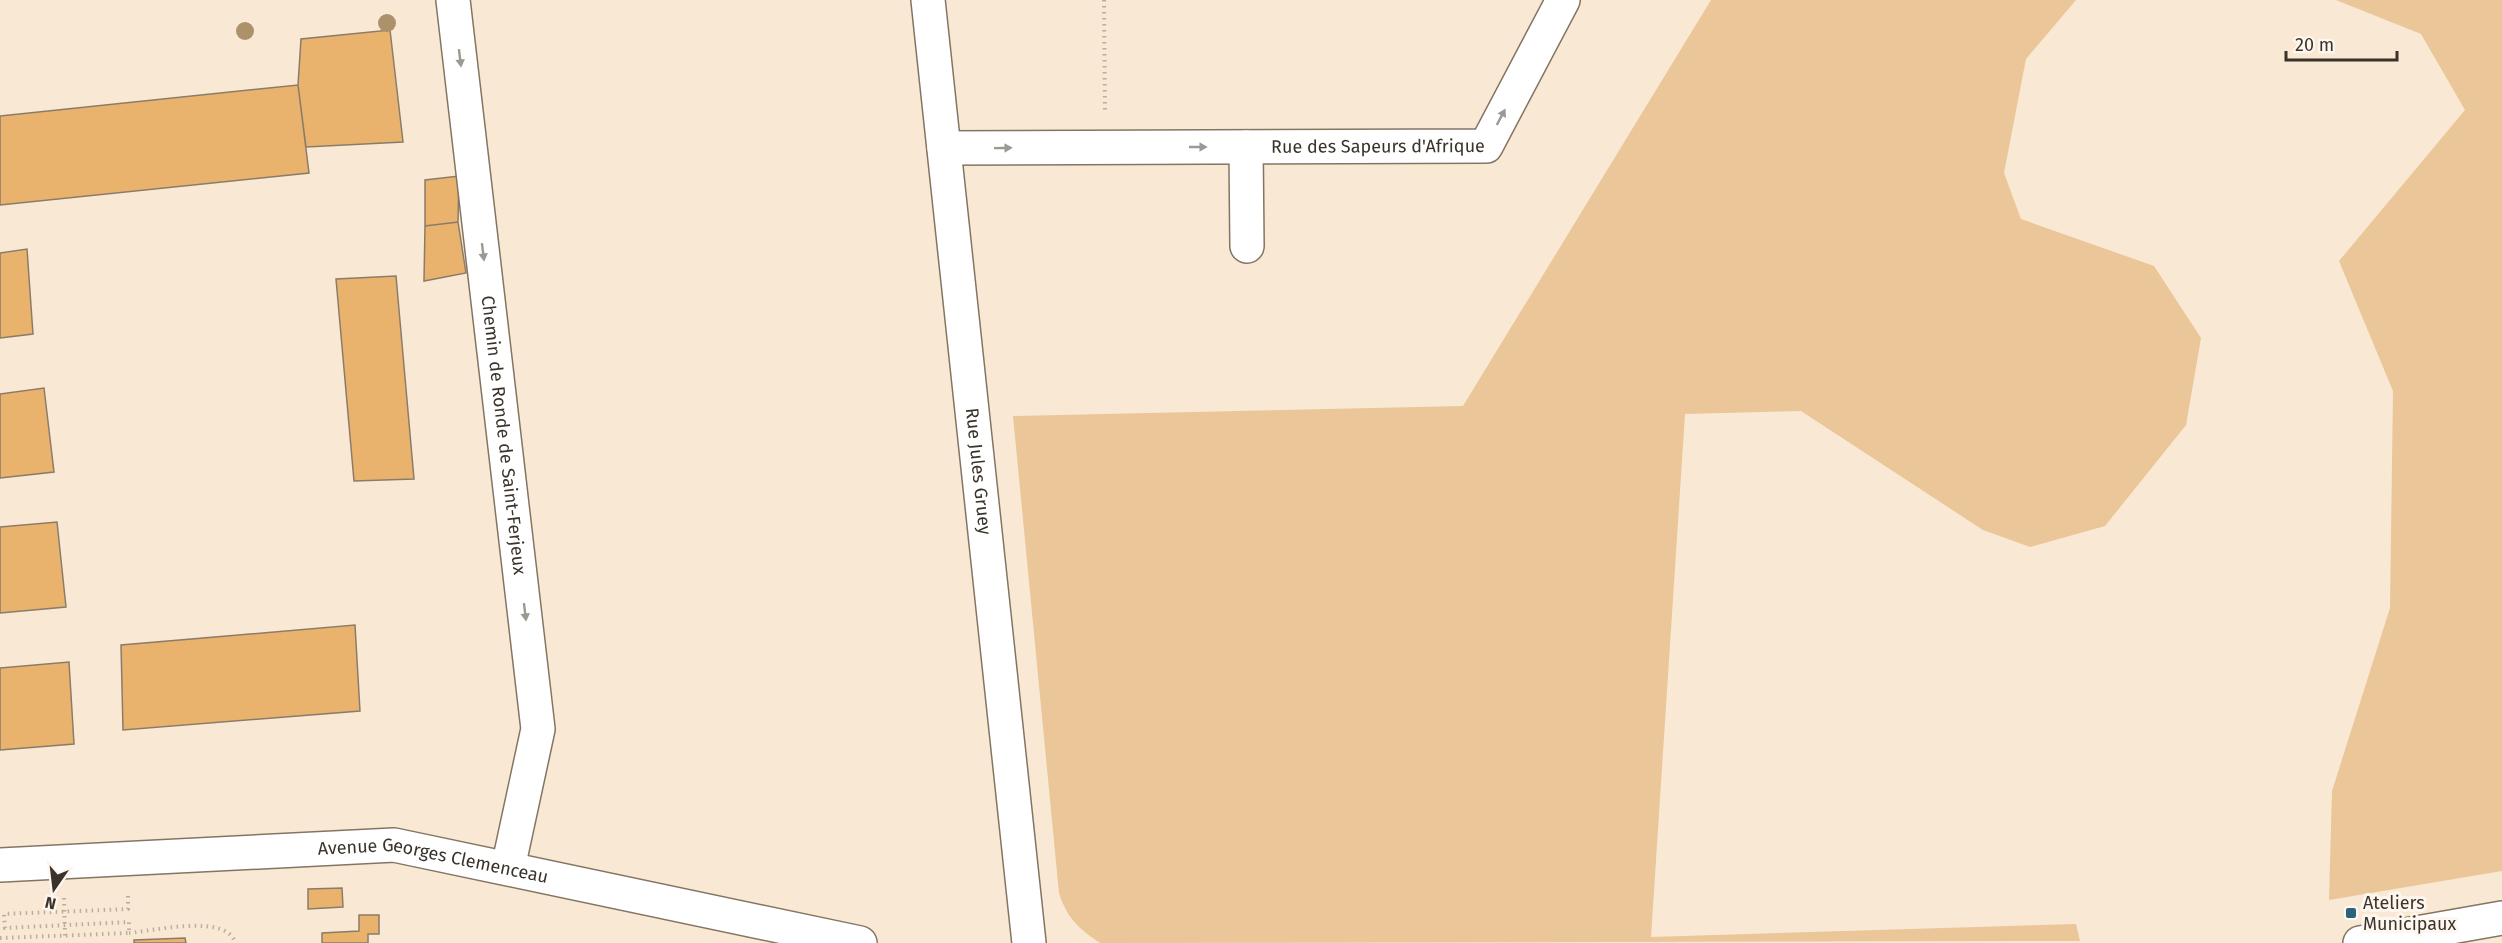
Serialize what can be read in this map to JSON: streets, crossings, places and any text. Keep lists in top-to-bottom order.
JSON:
{
  "streets": {
    "street": [
      "Rue des Sapeurs d'Afrique",
      "Chemin de Ronde de Saint-Ferjeux",
      "Rue Jules Gruey",
      "Avenue Georges Clemenceau"
    ]
  },
  "crossings": [
    ["Rue des Sapeurs d'Afrique", "Rue Jules Gruey"],
    ["Chemin de Ronde de Saint-Ferjeux", "Avenue Georges Clemenceau"]
  ],
  "one_way": ["Rue des Sapeurs d'Afrique", "Chemin de Ronde de Saint-Ferjeux"],
  "places": {
    "transit": ["Ateliers Municipaux"]
  },
  "scale_bar": "20 m",
  "north": "bottom"
}
